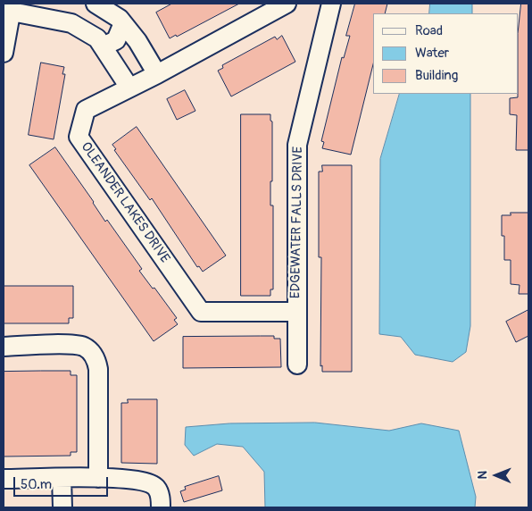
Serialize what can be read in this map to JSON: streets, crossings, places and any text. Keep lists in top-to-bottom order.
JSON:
{
  "streets": {
    "street": ["OLEANDER LAKES DRIVE", "EDGEWATER FALLS DRIVE"]
  },
  "crossings": [
    ["OLEANDER LAKES DRIVE", "EDGEWATER FALLS DRIVE"]
  ],
  "legend": ["Road", "Water", "Building"],
  "scale_bar": "50 m",
  "north": "left"
}
